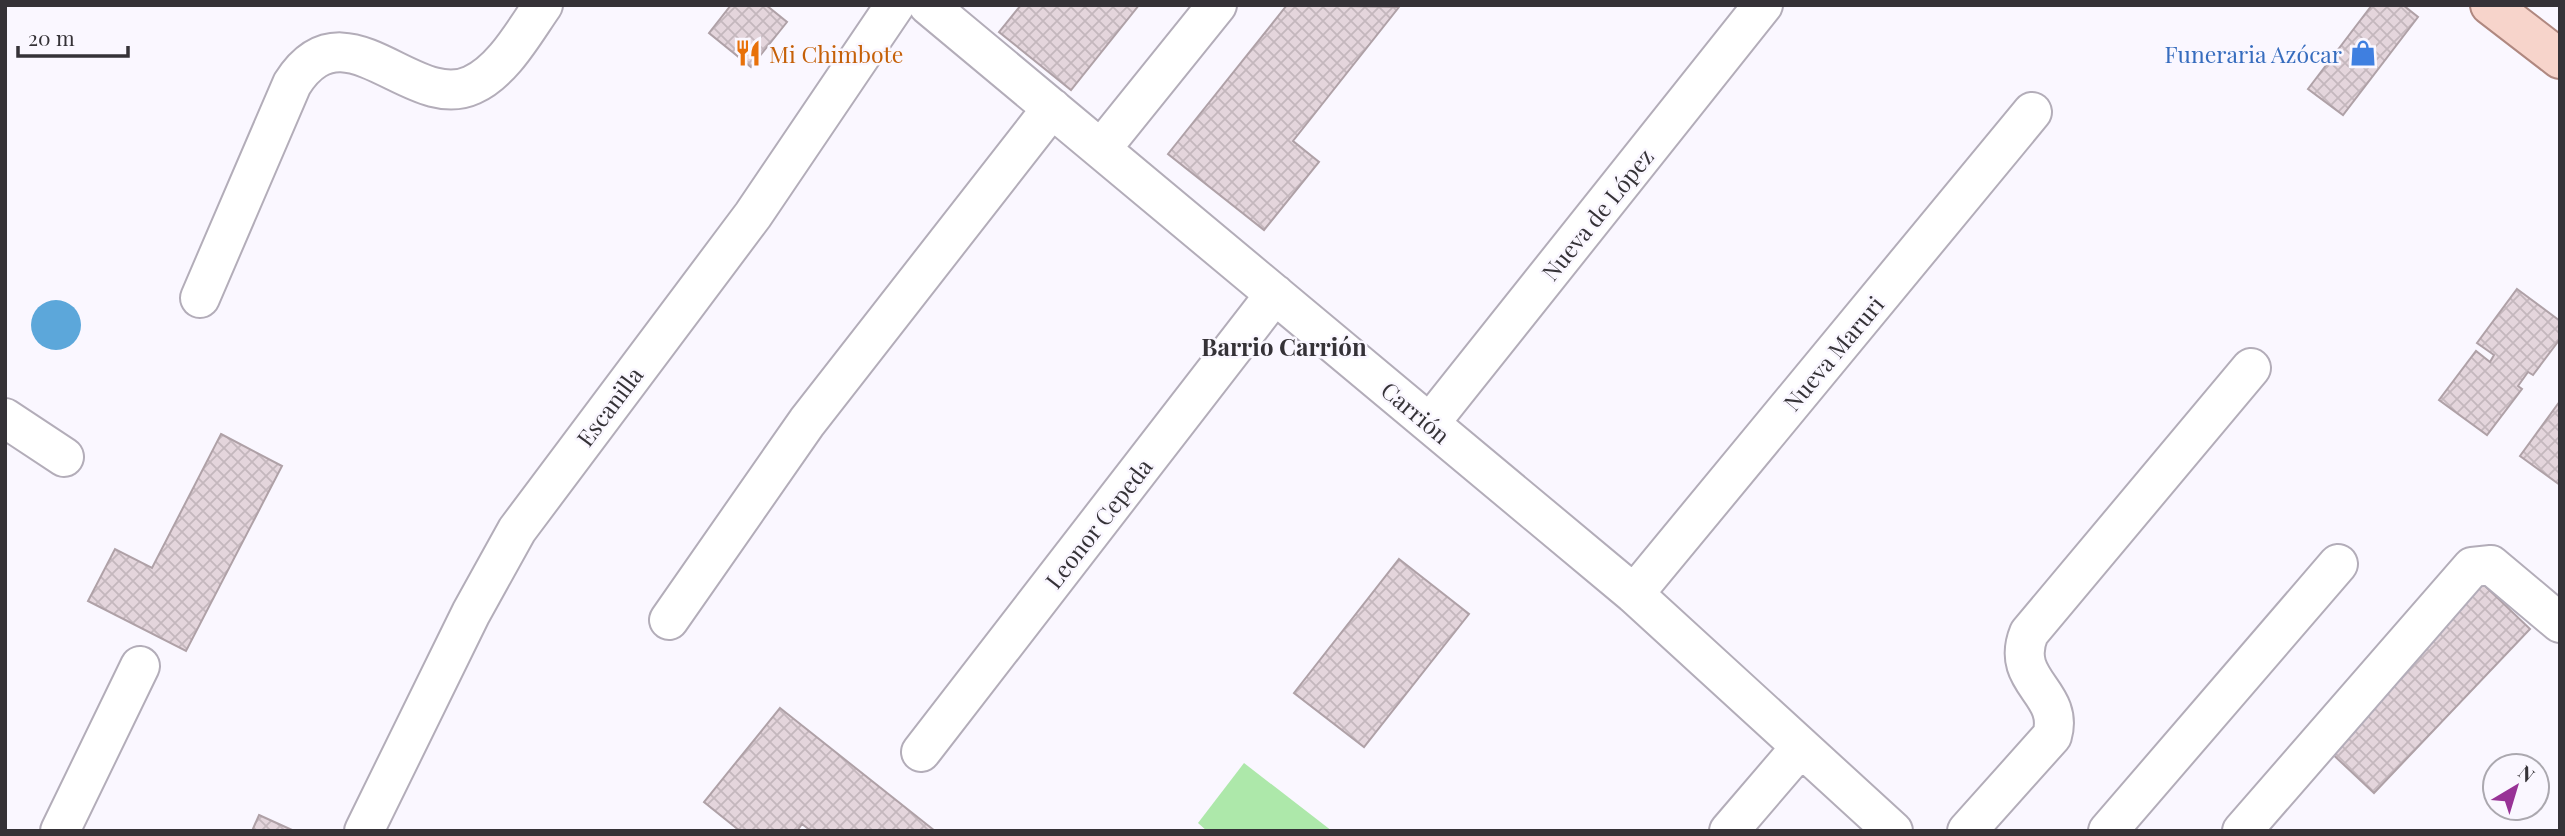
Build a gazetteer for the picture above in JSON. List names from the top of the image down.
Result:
{
  "streets": {
    "street": [
      "Nueva de López",
      "Nueva Maruri",
      "Escanilla",
      "Carrión",
      "Leonor Cepeda"
    ]
  },
  "crossings": [
    ["Nueva de López", "Carrión"],
    ["Nueva Maruri", "Carrión"],
    ["Carrión", "Leonor Cepeda"]
  ],
  "districts": ["Barrio Carrión"],
  "places": {
    "restaurant": ["Mi Chimbote"],
    "shop": ["Funeraria Azócar"]
  },
  "scale_bar": "20 m",
  "north": "top right"
}
